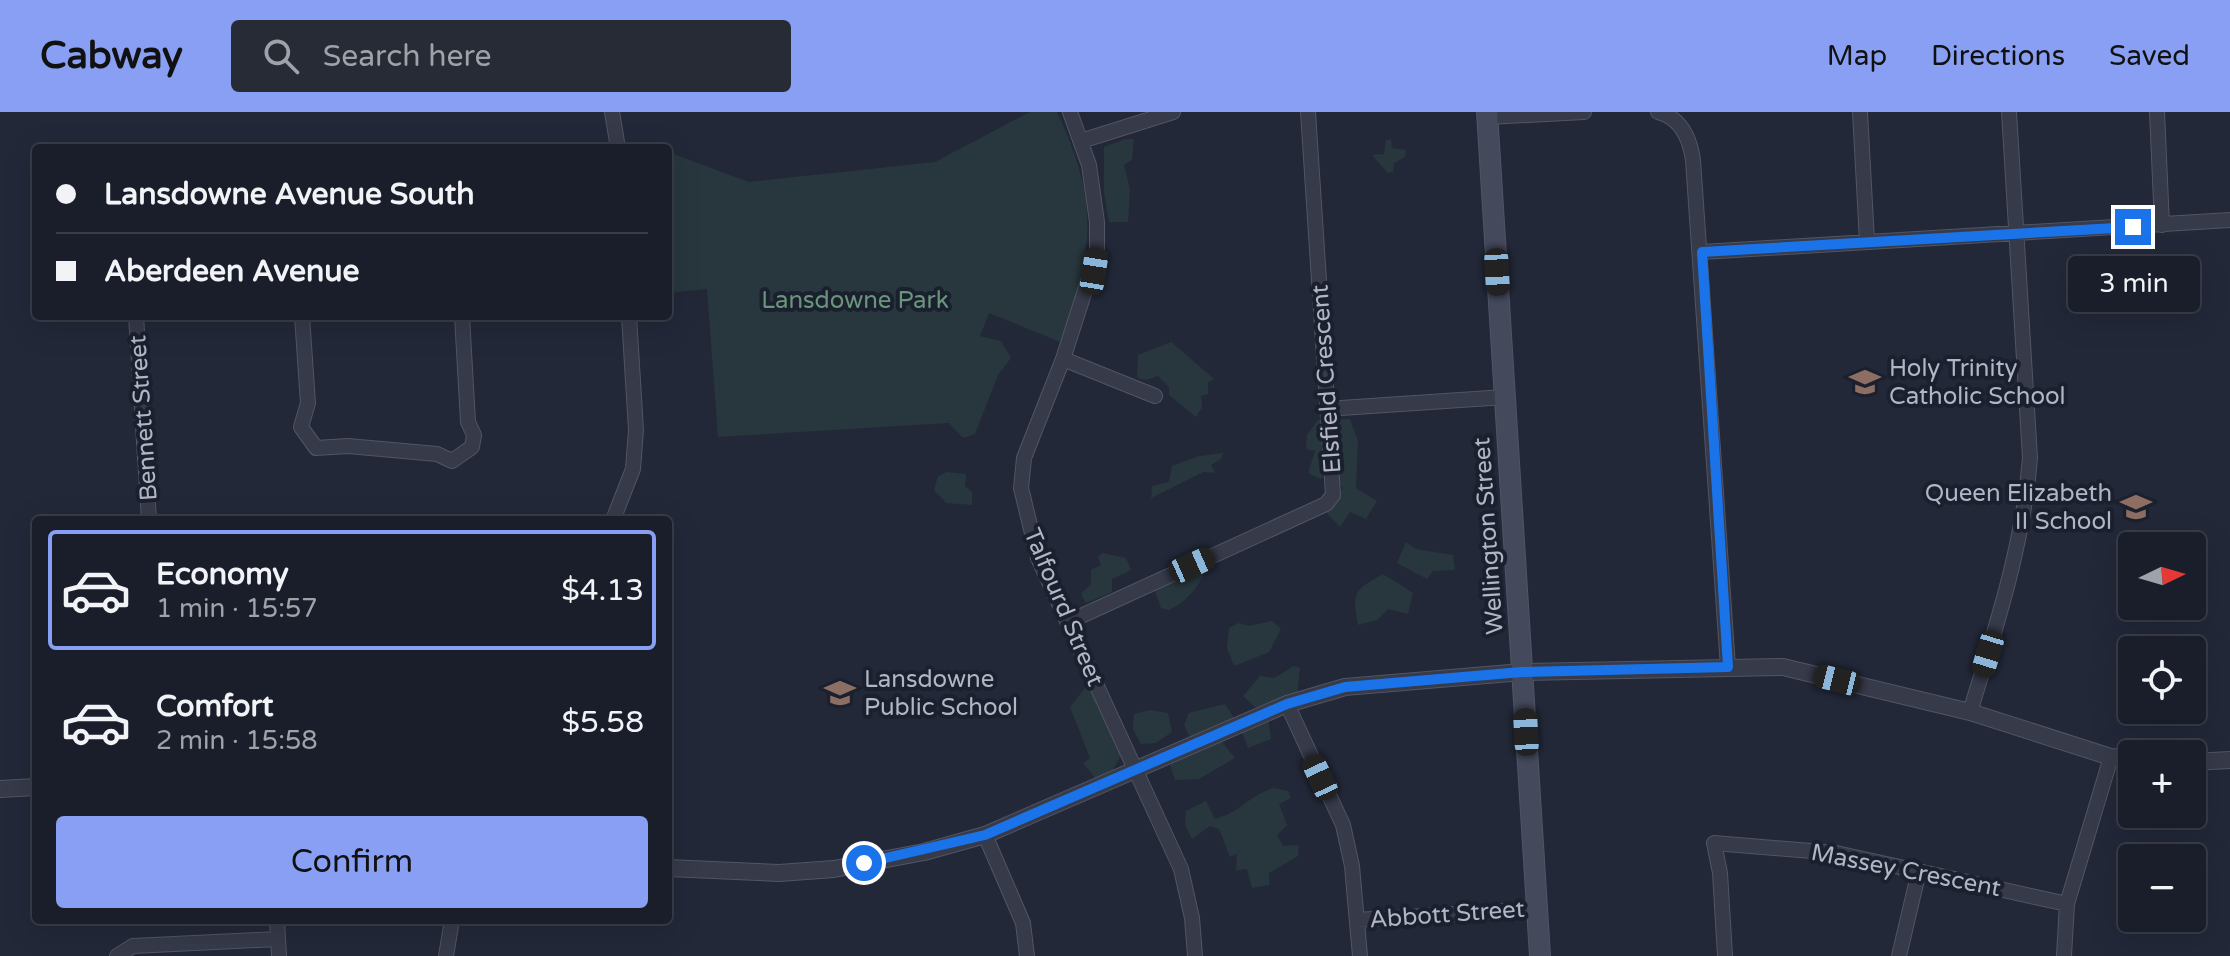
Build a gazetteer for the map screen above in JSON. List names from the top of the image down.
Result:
{
  "streets": {
    "main road": ["Wellington Street"],
    "street": [
      "Elsfield Crescent",
      "Bennett Street",
      "Talfourd Street",
      "Massey Crescent",
      "Abbott Street"
    ]
  },
  "crossings": [
    ["Elsfield Crescent", "Talfourd Street"],
    ["Wellington Street", "Abbott Street"]
  ],
  "parks": ["Lansdowne Park"],
  "places": {
    "school or university": ["Holy Trinity Catholic School", "Queen Elizabeth II School", "Lansdowne Public School"]
  },
  "north": "right",
  "page": {
    "header": "Cabway",
    "search": "Search here",
    "nav": ["Map", "Directions", "Saved"],
    "banner": ["Lansdowne Avenue South", "Aberdeen Avenue"],
    "bubble": "3 min",
    "list": [
      {
        "name": "Economy",
        "note": "1 min · 15:57",
        "value": "$4.13"
      },
      {
        "name": "Comfort",
        "note": "2 min · 15:58",
        "value": "$5.58"
      }
    ],
    "map_buttons": ["+", "−"],
    "buttons": "Confirm"
  }
}
